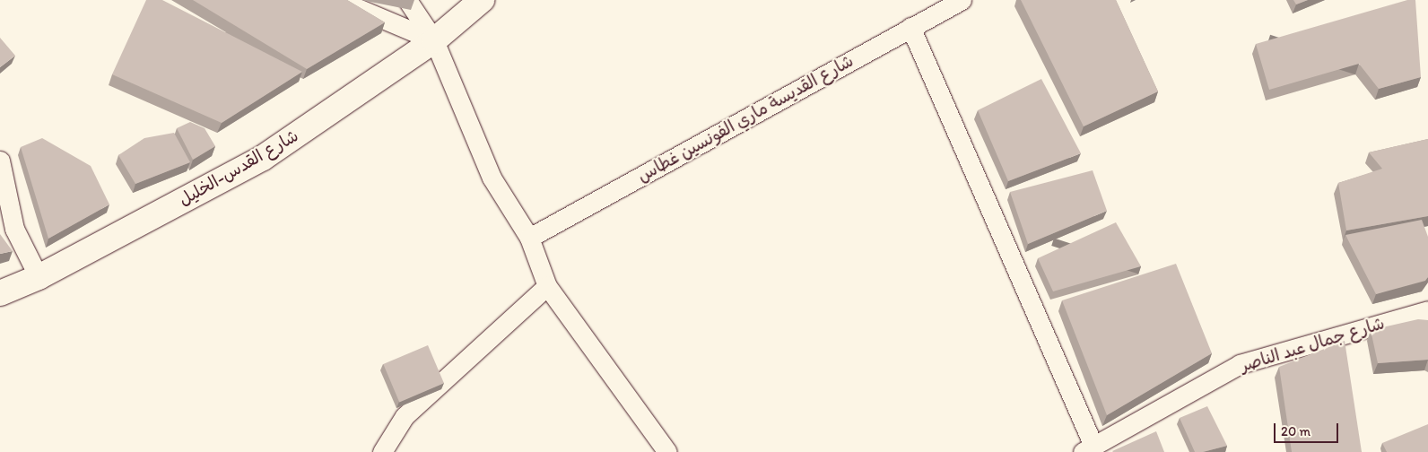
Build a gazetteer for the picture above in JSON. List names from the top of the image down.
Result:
{
  "streets": {
    "main road": ["شارع القدس-الخليل"],
    "street": ["شارع القديسة ماري الفونسين غطاس", "شارع جمال عبد الناصر"]
  },
  "scale_bar": "20 m"
}
